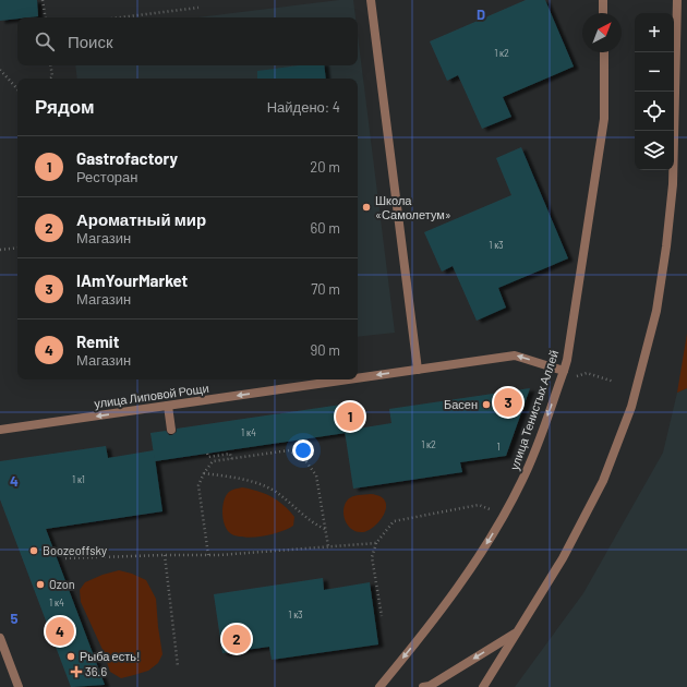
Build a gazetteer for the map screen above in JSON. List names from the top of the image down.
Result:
{
  "streets": {
    "street": ["улица Липовой Рощи", "улица Тенистых Аллей"]
  },
  "crossings": [
    ["улица Липовой Рощи", "улица Тенистых Аллей"]
  ],
  "one_way": ["улица Липовой Рощи"],
  "places": {
    "other": [
      "Школа «Самолетум»",
      "Басен",
      "Boozeoffsky",
      "Ozon",
      "Рыба есть!"
    ],
    "health": ["36.6"]
  },
  "house_numbers": [
    "1 к2",
    "1 к3",
    "1 к4",
    "1 к2",
    "1",
    "1 к1",
    "1 к4",
    "1 к3"
  ],
  "north": "top right",
  "page": {
    "map_buttons": ["+", "−"],
    "search": "Поиск",
    "heading": ["Рядом", "Найдено: 4"],
    "list": [
      {
        "mark": "1",
        "name": "Gastrofactory",
        "note": "Ресторан",
        "value": "20 m"
      },
      {
        "mark": "2",
        "name": "Ароматный мир",
        "note": "Магазин",
        "value": "60 m"
      },
      {
        "mark": "3",
        "name": "IAmYourMarket",
        "note": "Магазин",
        "value": "70 m"
      },
      {
        "mark": "4",
        "name": "Remit",
        "note": "Магазин",
        "value": "90 m"
      }
    ],
    "pins": [
      "3",
      "1",
      "4",
      "2"
    ]
  },
  "grid": {
    "columns": ["D"],
    "rows": ["4", "5"]
  }
}
